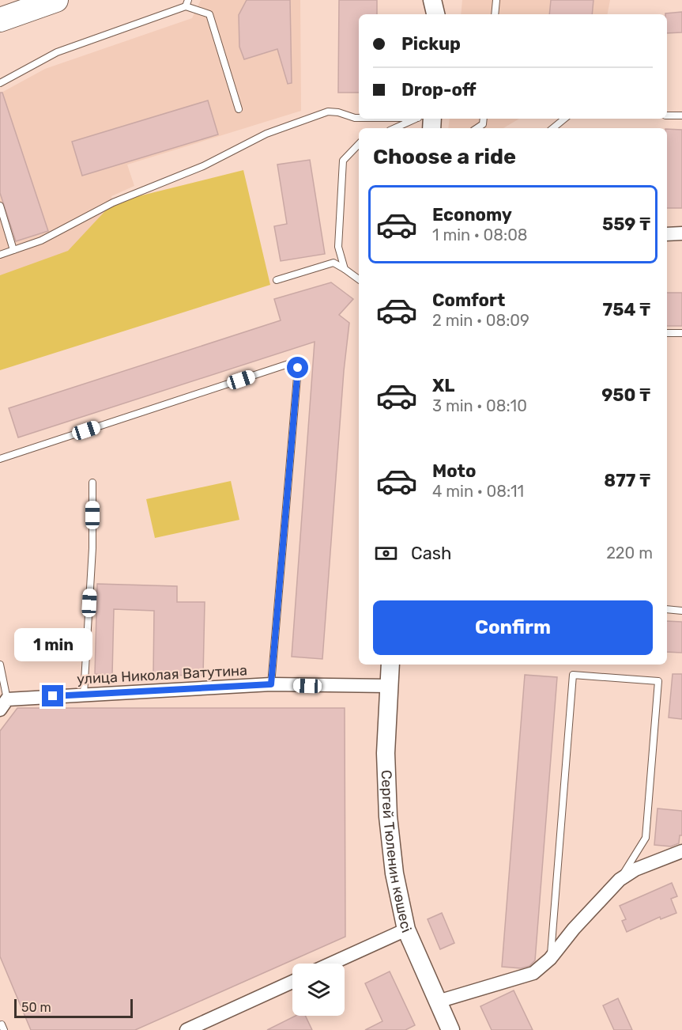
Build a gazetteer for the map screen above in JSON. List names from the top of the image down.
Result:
{
  "streets": {
    "main road": ["Сергей Тюленин көшесі"],
    "street": ["улица Николая Ватутина"]
  },
  "crossings": [
    ["улица Николая Ватутина", "Сергей Тюленин көшесі"]
  ],
  "scale_bar": "50 m",
  "page": {
    "banner": ["Pickup", "Drop-off"],
    "heading": "Choose a ride",
    "list": [
      {
        "name": "Economy",
        "note": "1 min · 08:08",
        "value": "559 ₸"
      },
      {
        "name": "Comfort",
        "note": "2 min · 08:09",
        "value": "754 ₸"
      },
      {
        "name": "XL",
        "note": "3 min · 08:10",
        "value": "950 ₸"
      },
      {
        "name": "Moto",
        "note": "4 min · 08:11",
        "value": "877 ₸"
      }
    ],
    "pay": ["Cash", "220 m"],
    "buttons": "Confirm",
    "bubble": "1 min",
    "scale": "50 m"
  }
}
